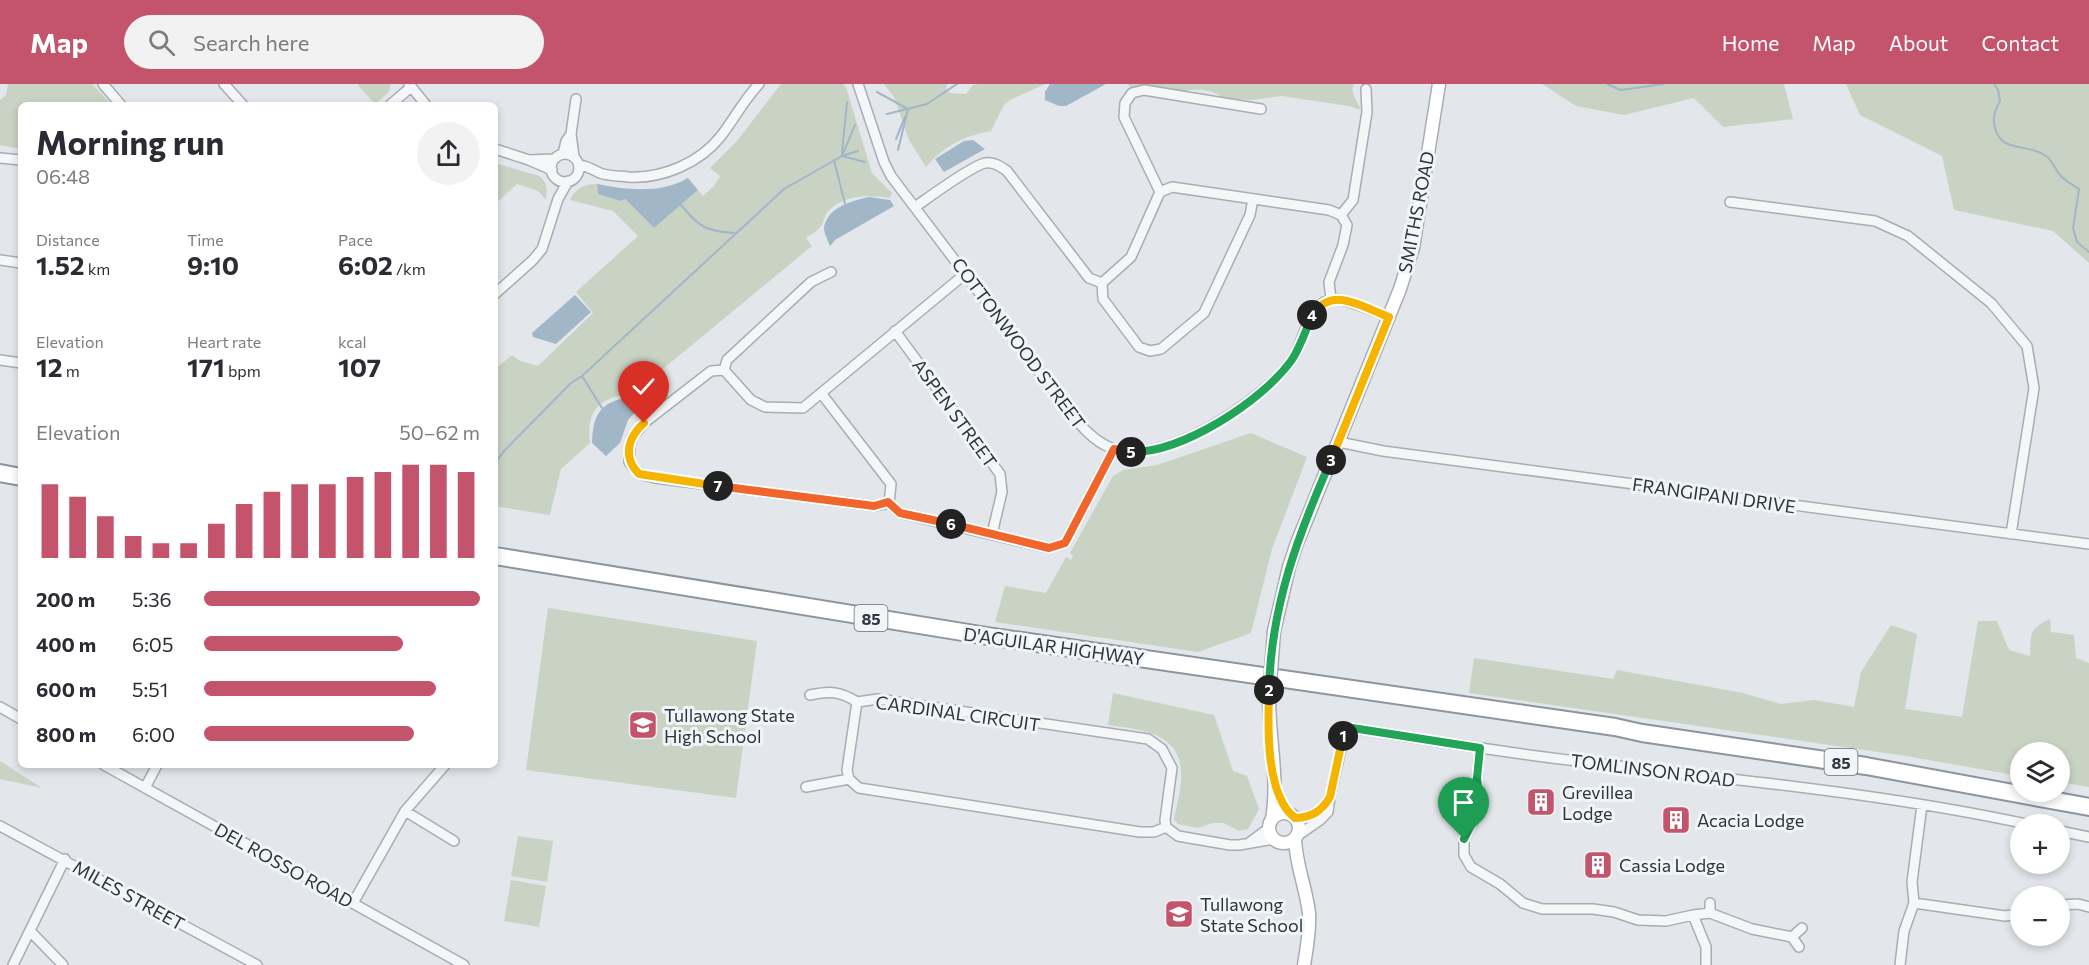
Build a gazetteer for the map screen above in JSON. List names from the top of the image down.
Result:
{
  "streets": {
    "highway": ["85", "D'AGUILAR HIGHWAY"],
    "main road": ["SMITHS ROAD"],
    "street": [
      "COTTONWOOD STREET",
      "ASPEN STREET",
      "FRANGIPANI DRIVE",
      "CARDINAL CIRCUIT",
      "TOMLINSON ROAD",
      "DEL ROSSO ROAD",
      "MILES STREET"
    ]
  },
  "crossings": [
    ["SMITHS ROAD", "FRANGIPANI DRIVE"],
    ["SMITHS ROAD", "TOMLINSON ROAD"]
  ],
  "places": {
    "school or university": ["Tullawong State High School", "Tullawong State School"],
    "building": ["Grevillea Lodge", "Acacia Lodge", "Cassia Lodge"]
  },
  "page": {
    "header": "Map",
    "search": "Search here",
    "nav": [
      "Home",
      "Map",
      "About",
      "Contact"
    ],
    "heading": ["Morning run", "06:48"],
    "stats": [
      ["Distance", "1.52 km"],
      ["Time", "9:10"],
      ["Pace", "6:02 /km"],
      ["Elevation", "12 m"],
      ["Heart rate", "171 bpm"],
      ["kcal", "107"]
    ],
    "pins": [
      "4",
      "5",
      "3",
      "7",
      "6",
      "2",
      "1"
    ],
    "chart": ["Elevation", "50–62 m"],
    "list": [
      {
        "name": "200 m",
        "note": "5:36"
      },
      {
        "name": "400 m",
        "note": "6:05"
      },
      {
        "name": "600 m",
        "note": "5:51"
      },
      {
        "name": "800 m",
        "note": "6:00"
      }
    ],
    "map_buttons": ["+", "−"]
  }
}
